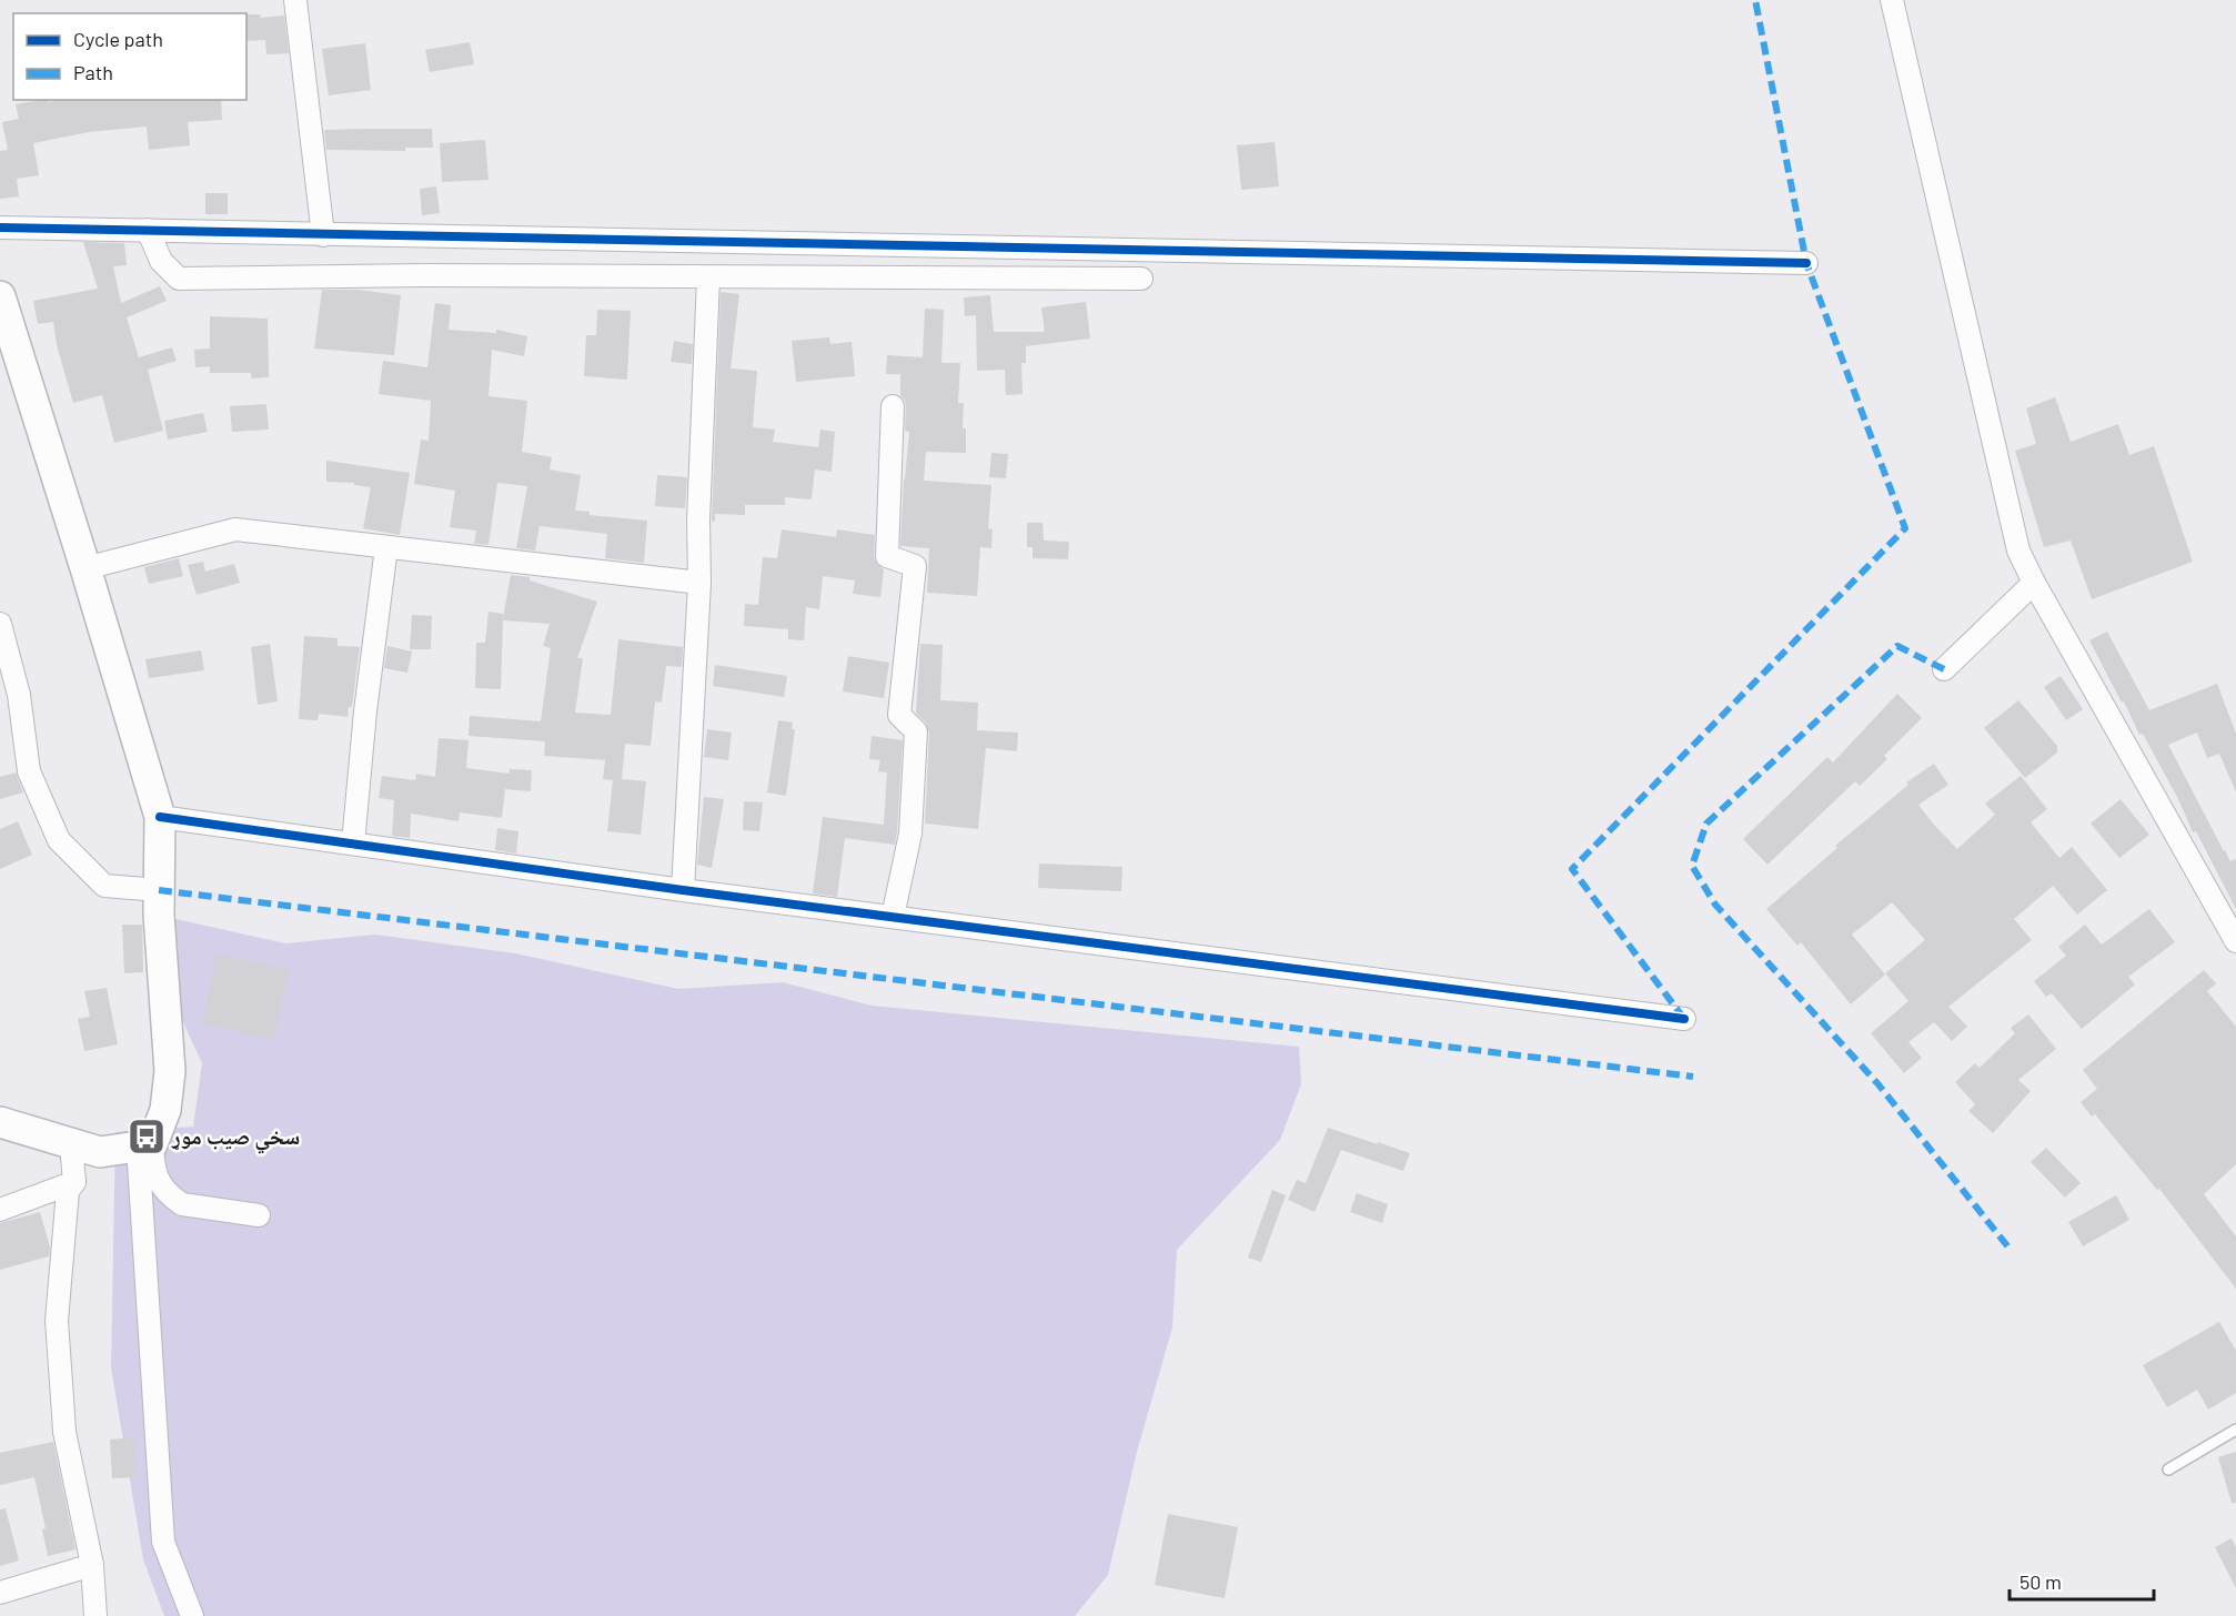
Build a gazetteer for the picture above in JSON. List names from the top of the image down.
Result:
{
  "places": {
    "bus stop": ["سخي صیب موړ"]
  },
  "legend": ["Cycle path", "Path"],
  "scale_bar": "50 m"
}
